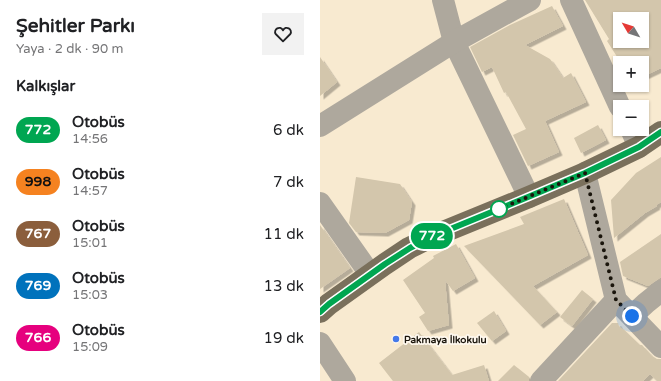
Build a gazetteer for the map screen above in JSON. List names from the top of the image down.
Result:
{
  "places": ["Pakmaya İlkokulu"],
  "lines": ["bus line 772"],
  "north": "top left",
  "page": {
    "heading": [
      ["Şehitler Parkı", "Yaya · 2 dk · 90 m"],
      "Kalkışlar"
    ],
    "on_map": "772",
    "map_buttons": ["+", "−"],
    "list": [
      {
        "mark": "772",
        "name": "Otobüs",
        "note": "14:56",
        "value": "6 dk"
      },
      {
        "mark": "998",
        "name": "Otobüs",
        "note": "14:57",
        "value": "7 dk"
      },
      {
        "mark": "767",
        "name": "Otobüs",
        "note": "15:01",
        "value": "11 dk"
      },
      {
        "mark": "769",
        "name": "Otobüs",
        "note": "15:03",
        "value": "13 dk"
      },
      {
        "mark": "766",
        "name": "Otobüs",
        "note": "15:09",
        "value": "19 dk"
      }
    ]
  }
}
